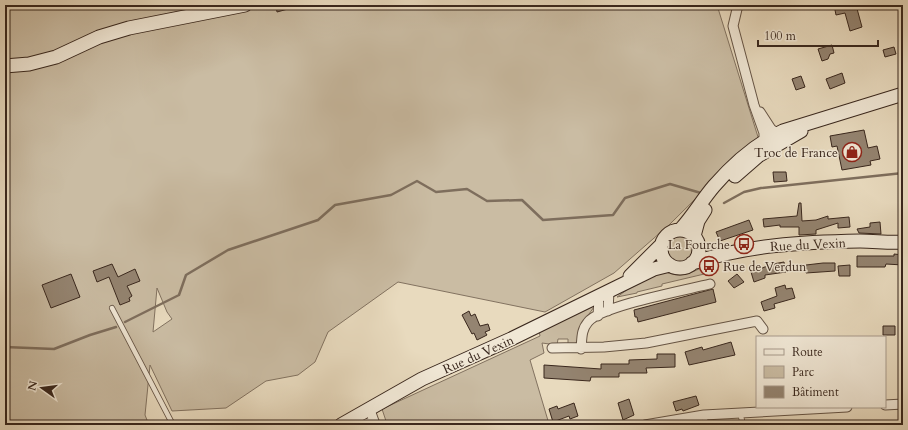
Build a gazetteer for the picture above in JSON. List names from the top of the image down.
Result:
{
  "streets": {
    "main road": ["Rue du Vexin"]
  },
  "places": {
    "shop": ["Troc de France"],
    "bus stop": ["La Fourche", "Rue de Verdun"]
  },
  "legend": ["Route", "Parc", "Bâtiment"],
  "scale_bar": "100 m",
  "north": "left"
}
